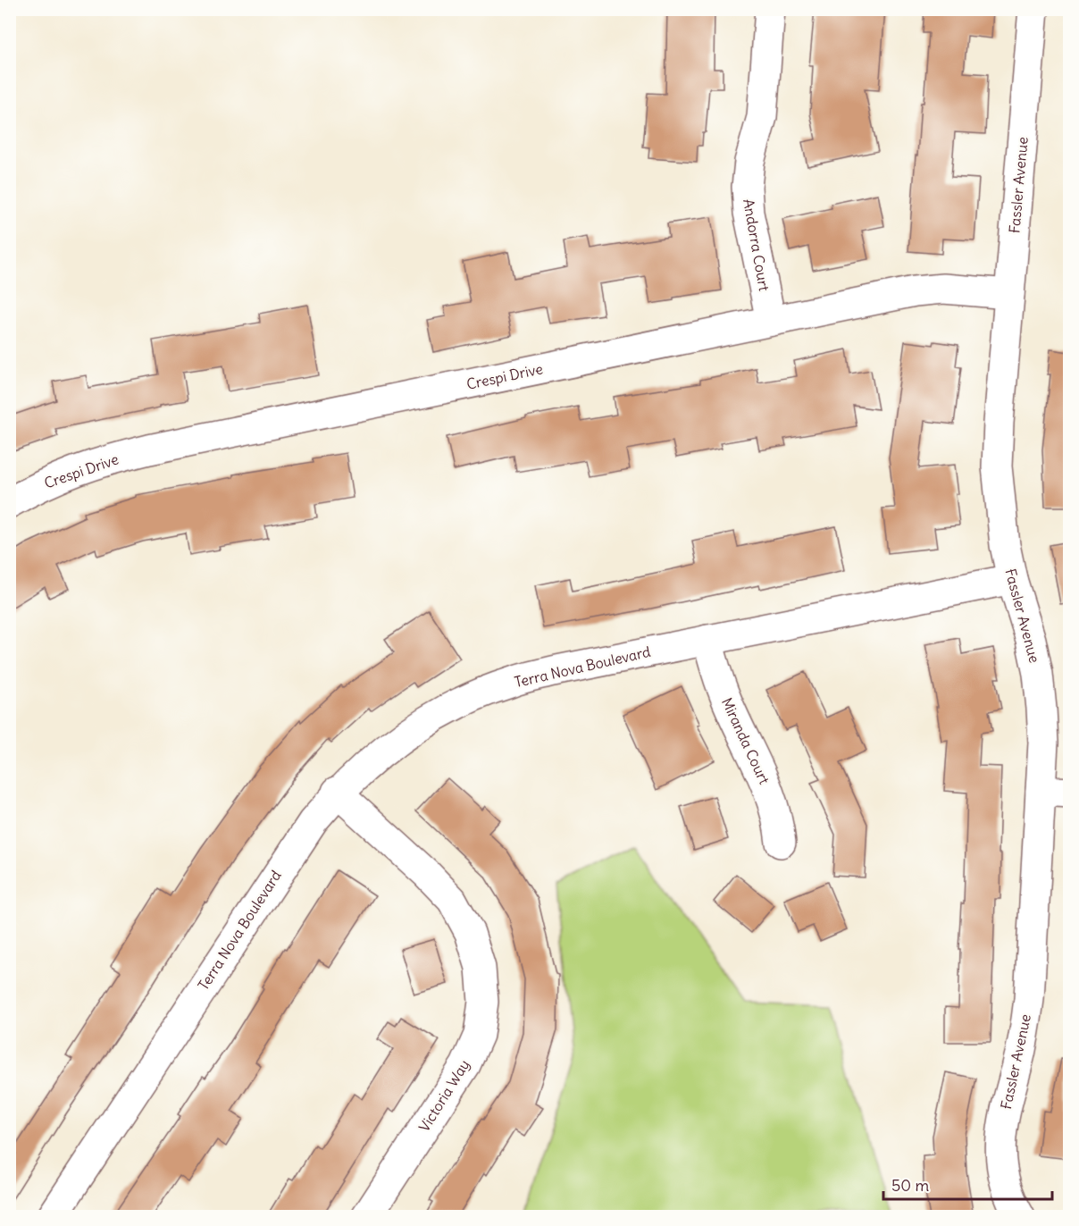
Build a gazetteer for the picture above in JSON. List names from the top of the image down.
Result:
{
  "streets": {
    "street": [
      "Fassler Avenue",
      "Andorra Court",
      "Crespi Drive",
      "Terra Nova Boulevard",
      "Miranda Court",
      "Victoria Way"
    ]
  },
  "crossings": [
    ["Fassler Avenue", "Crespi Drive"],
    ["Fassler Avenue", "Terra Nova Boulevard"],
    ["Andorra Court", "Crespi Drive"],
    ["Terra Nova Boulevard", "Miranda Court"],
    ["Terra Nova Boulevard", "Victoria Way"]
  ],
  "scale_bar": "50 m"
}
